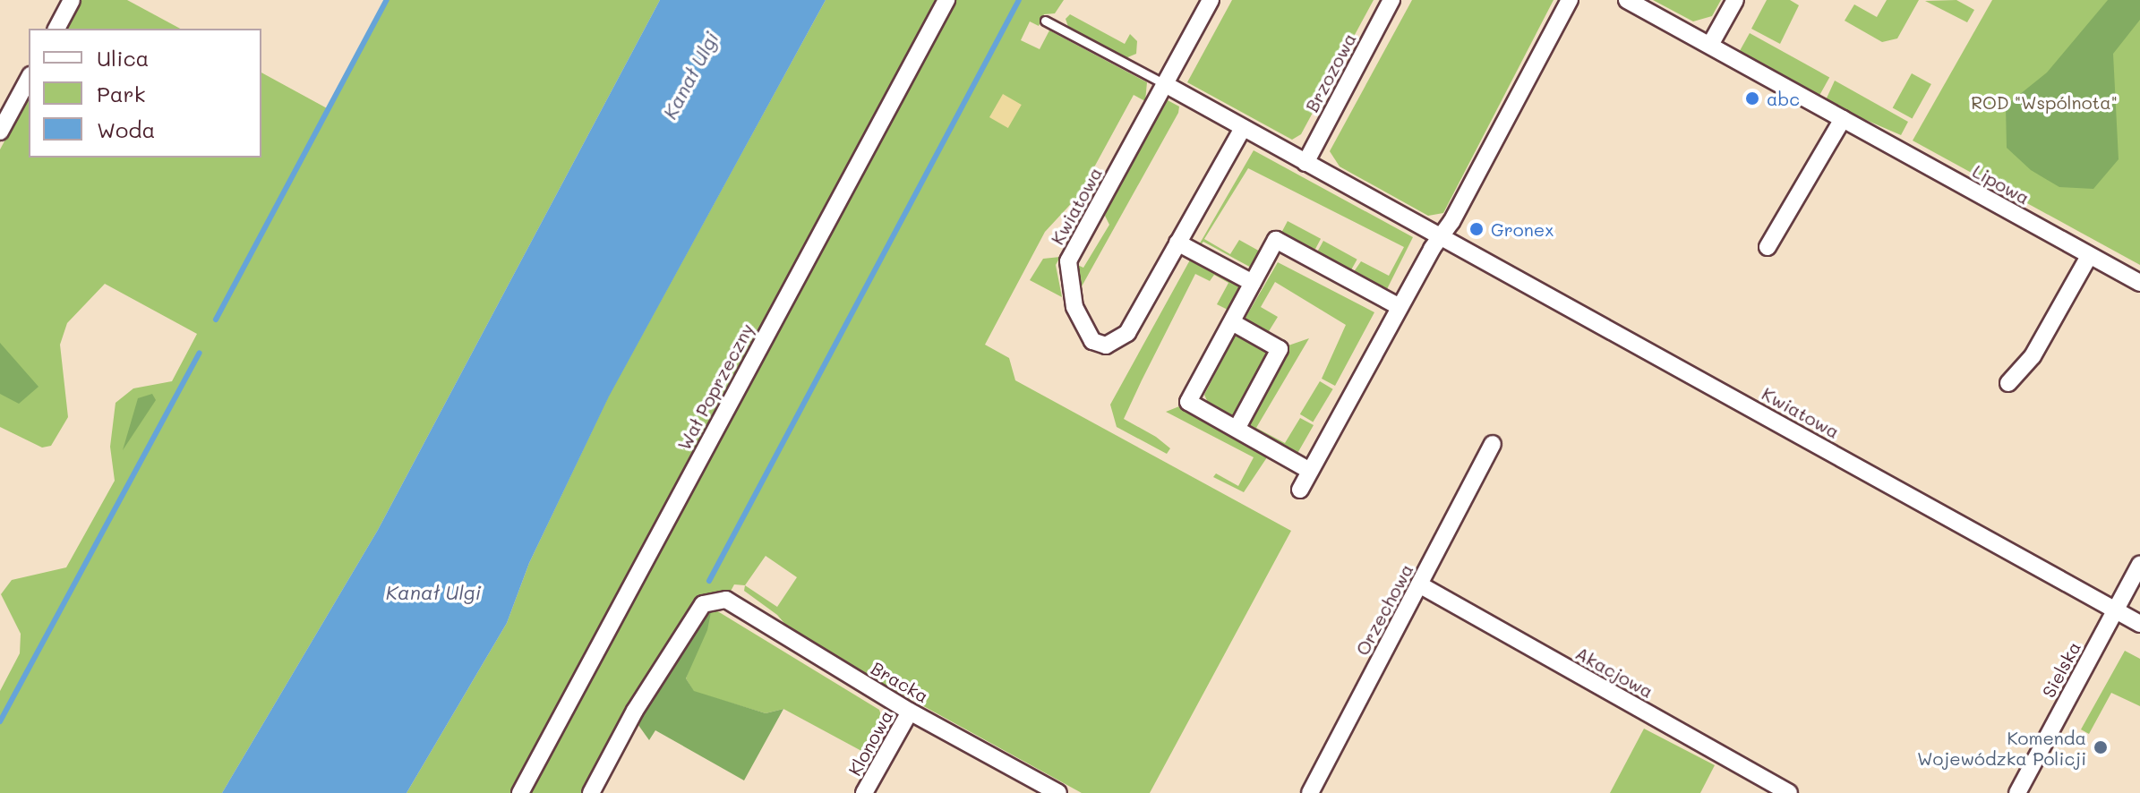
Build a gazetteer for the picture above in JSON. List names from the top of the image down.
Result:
{
  "streets": {
    "street": [
      "Brzozowa",
      "Lipowa",
      "Kwiatowa",
      "Wał Poprzeczny",
      "Orzechowa",
      "Sielska",
      "Akacjowa",
      "Bracka",
      "Klonowa"
    ]
  },
  "crossings": [
    ["Brzozowa", "Kwiatowa"],
    ["Kwiatowa", "Sielska"],
    ["Orzechowa", "Akacjowa"],
    ["Bracka", "Klonowa"]
  ],
  "water": ["Kanał Ulgi"],
  "parks": ["ROD \"Wspólnota\""],
  "places": ["abc", "Gronex", "Komenda Wojewódzka Policji"],
  "legend": ["Ulica", "Park", "Woda"]
}
